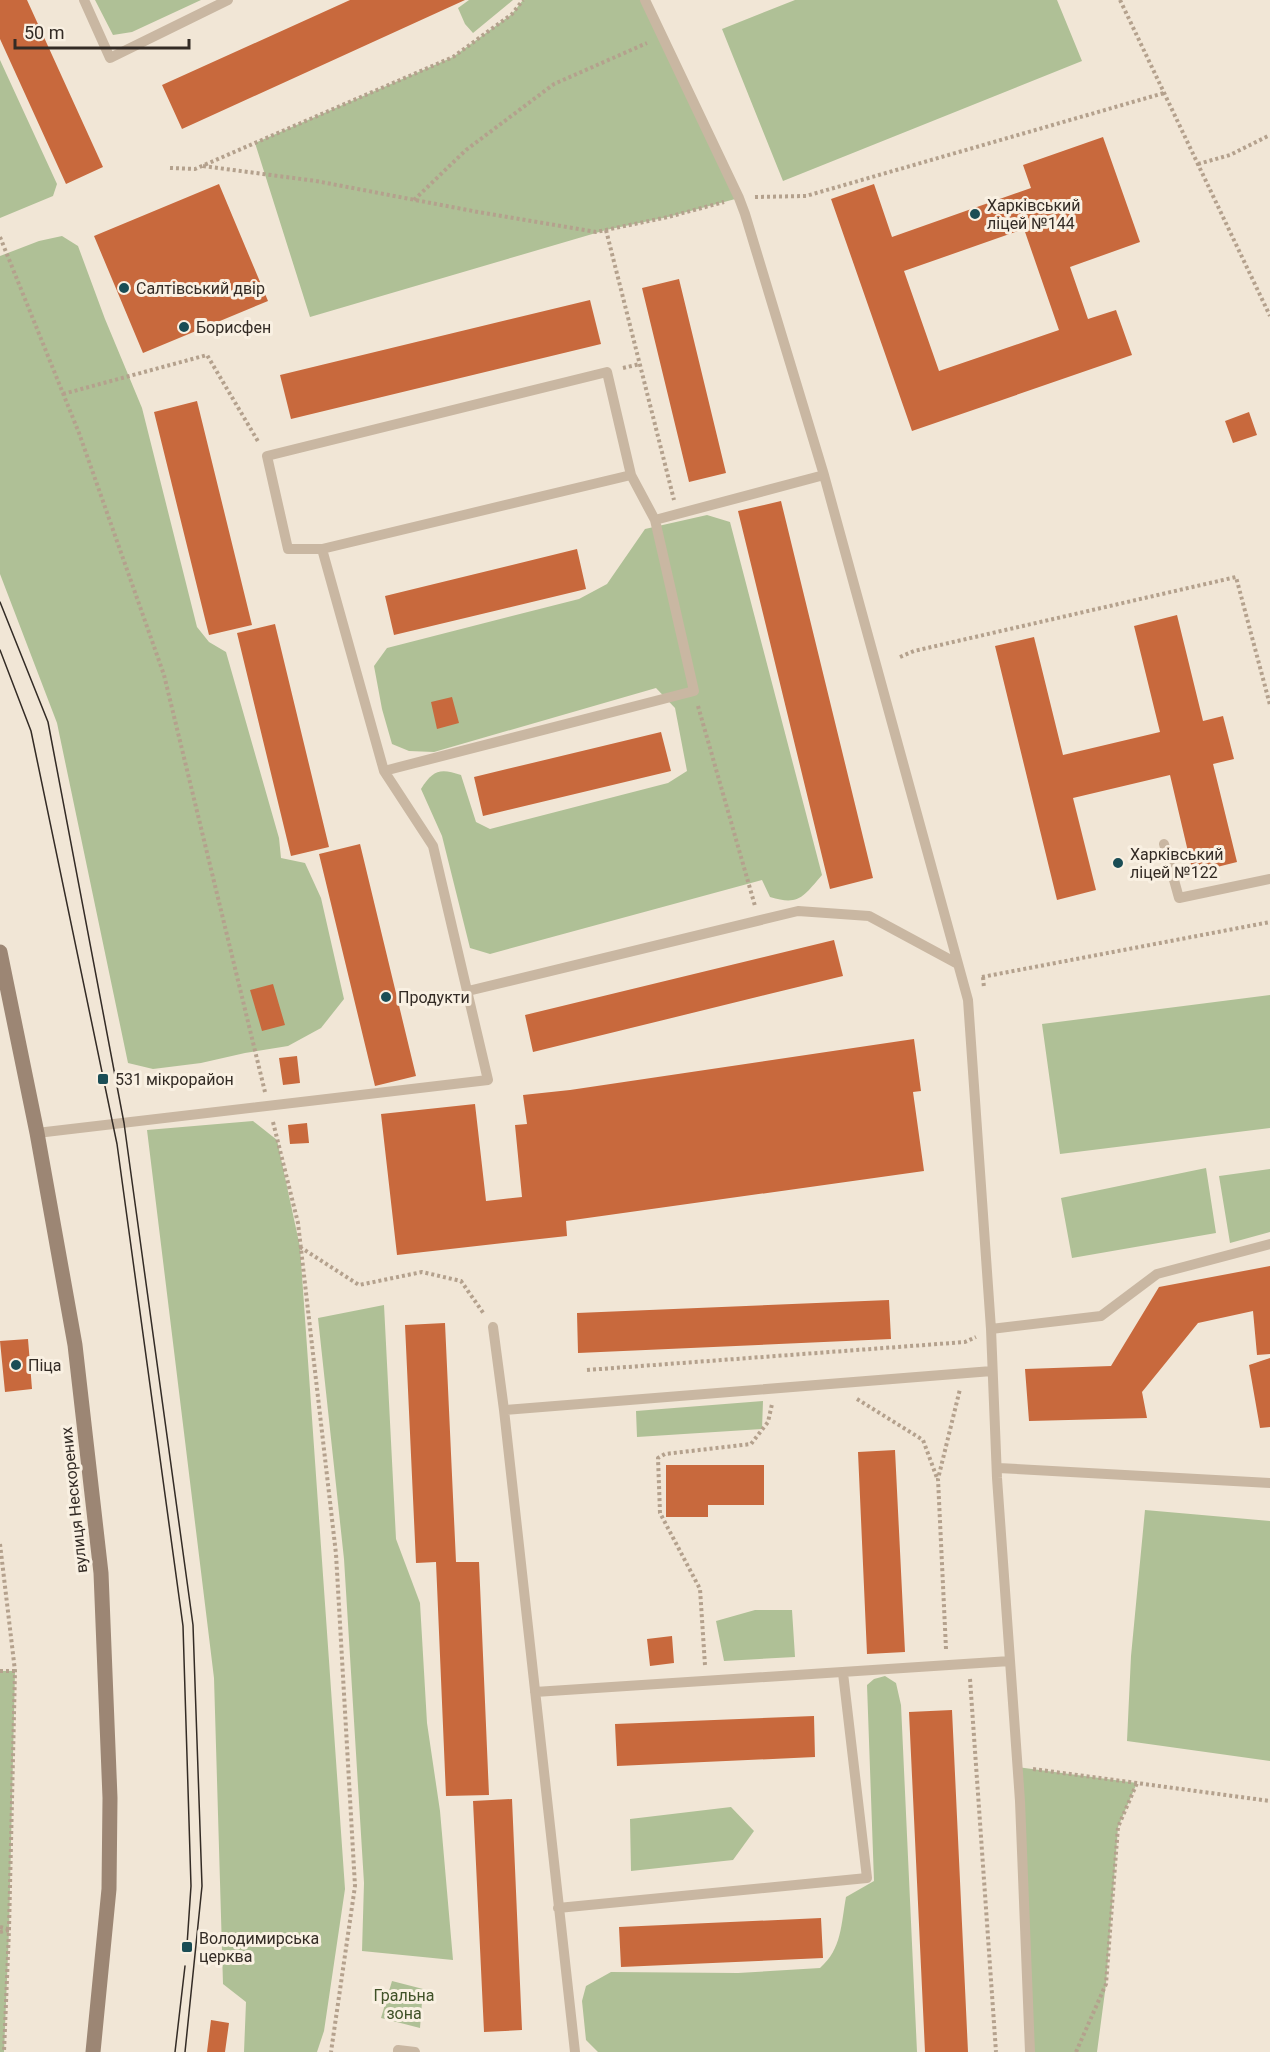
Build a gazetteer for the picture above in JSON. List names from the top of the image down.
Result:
{
  "streets": {
    "main road": ["вулиця Нескорених"]
  },
  "parks": ["Гральна зона"],
  "places": {
    "other": [
      "Харківський ліцей №144",
      "Салтівський двір",
      "Борисфен",
      "Харківський ліцей №122",
      "Продукти",
      "Піца"
    ],
    "transit": ["531 мікрорайон", "Володимирська церква"]
  },
  "scale_bar": "50 m"
}
